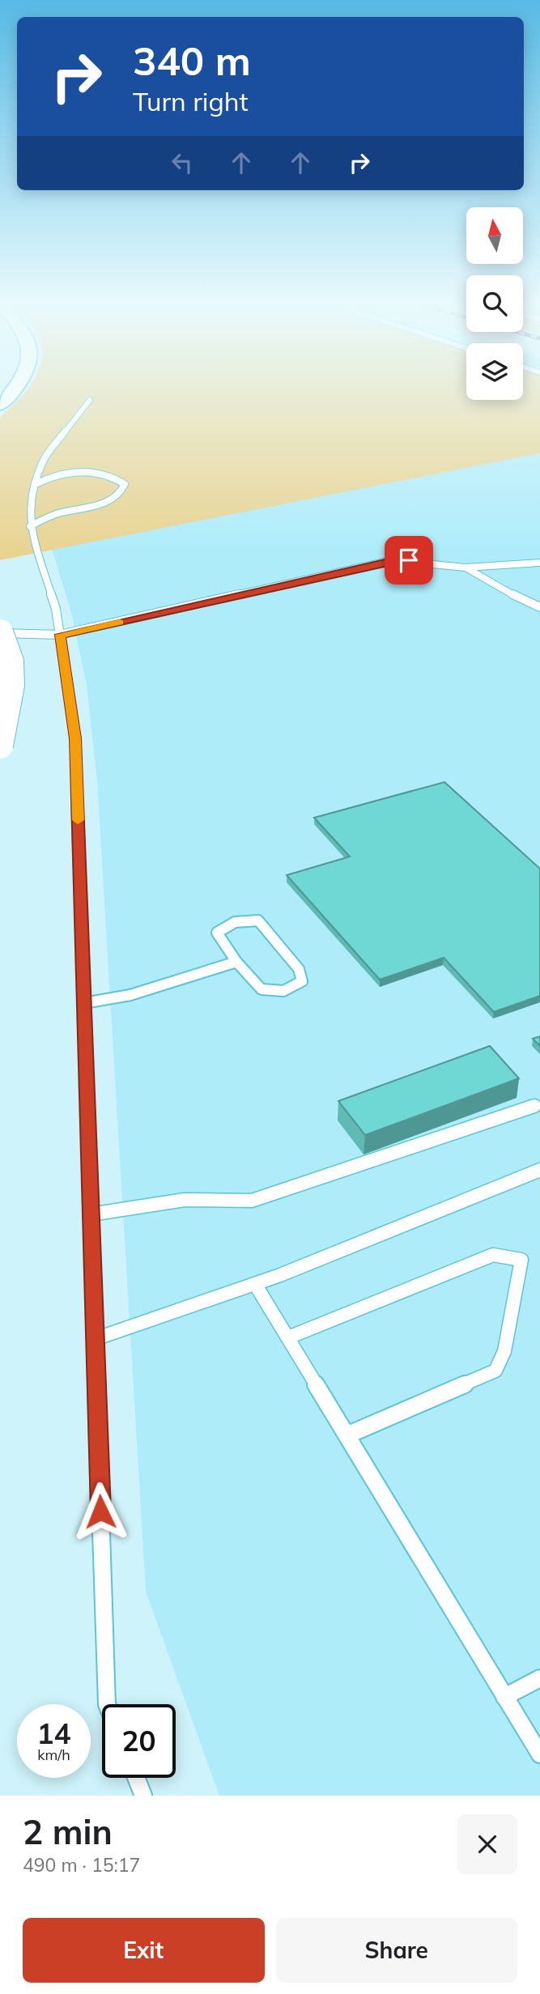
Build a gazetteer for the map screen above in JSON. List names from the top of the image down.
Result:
{
  "north": "top",
  "page": {
    "turn": ["340 m", "Turn right"],
    "speed": "14 km/h",
    "limit": "20",
    "heading": ["2 min", "490 m · 15:17"],
    "buttons": ["Exit", "Share"]
  }
}
